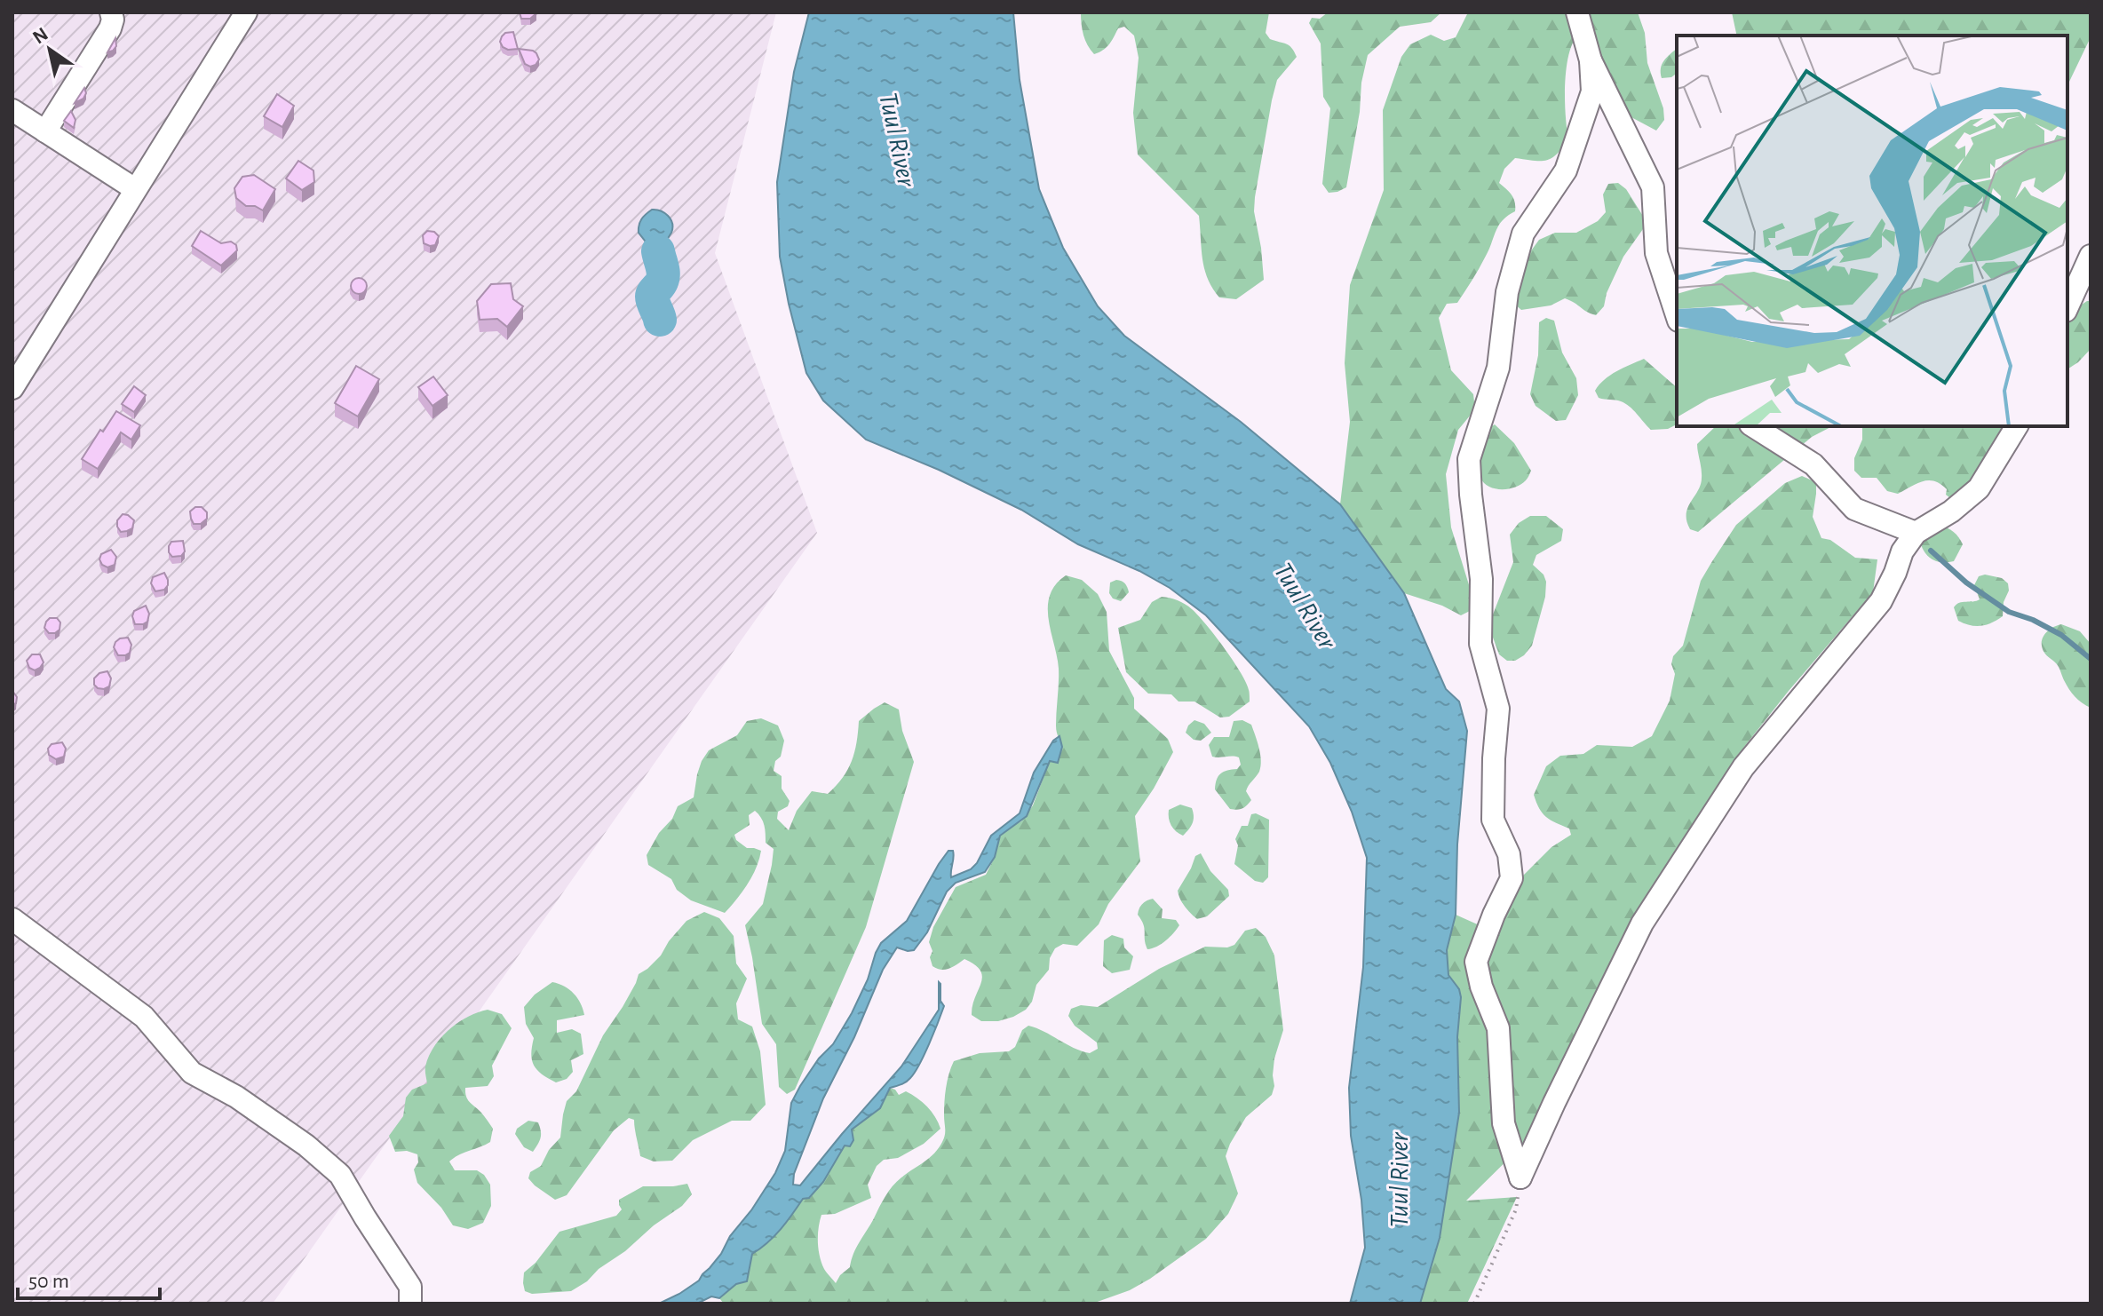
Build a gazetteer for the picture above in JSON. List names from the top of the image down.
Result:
{
  "water": ["Tuul River"],
  "scale_bar": "50 m",
  "north": "top left"
}
